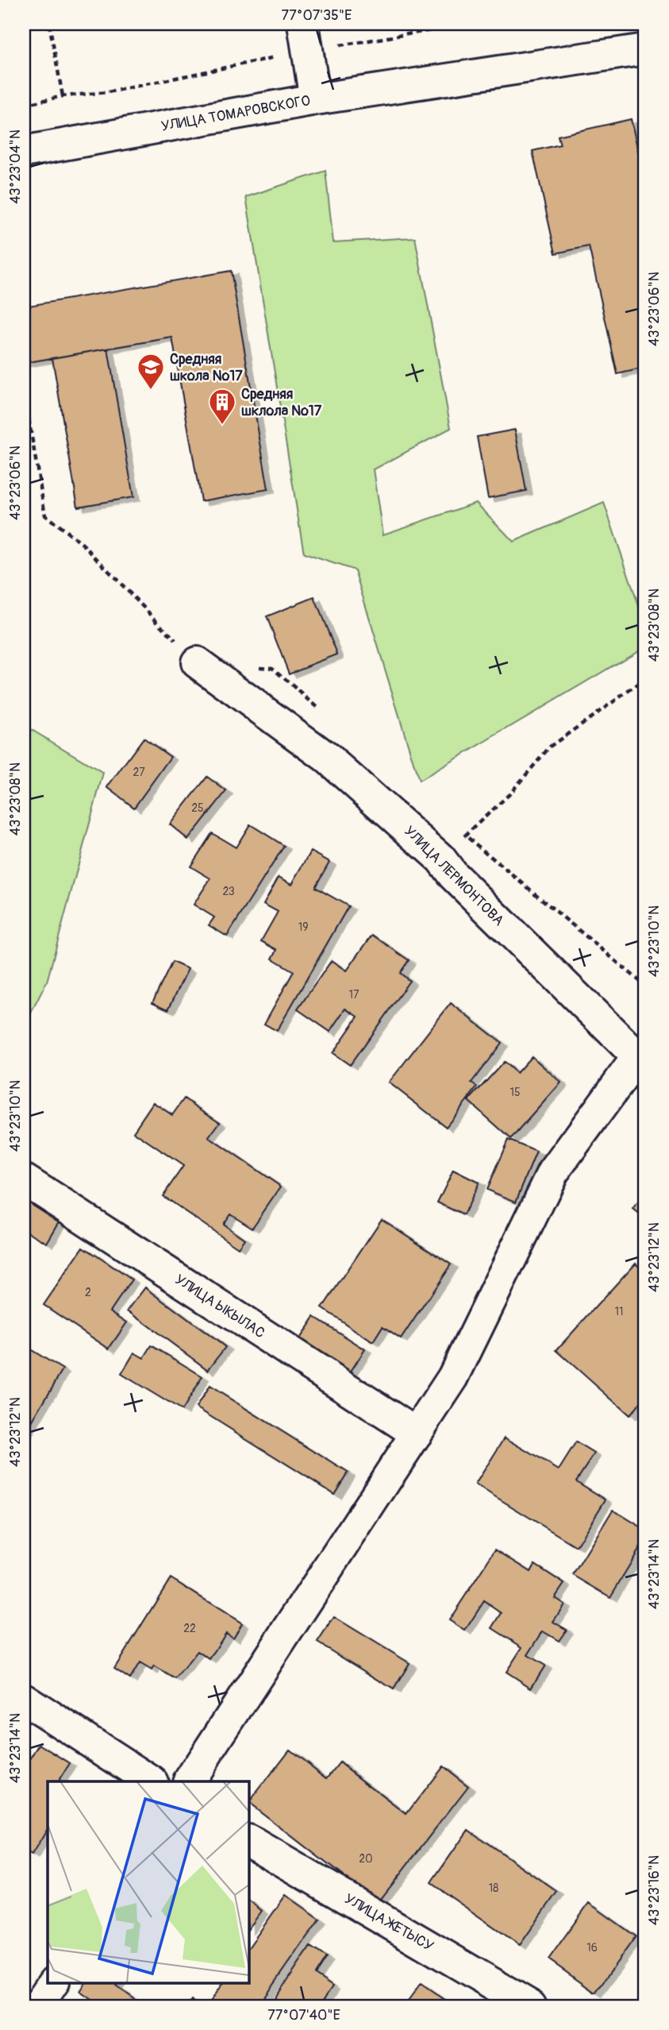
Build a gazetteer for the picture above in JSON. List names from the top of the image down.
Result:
{
  "streets": {
    "street": [
      "УЛИЦА ТОМАРОВСКОГО",
      "УЛИЦА ЛЕРМОНТОВА",
      "УЛИЦА ЫКЫЛАС",
      "УЛИЦА ЖЕТЫСУ"
    ]
  },
  "places": {
    "school or university": ["Средняя школа №17"],
    "building": ["Средняя шклола №17"]
  },
  "house_numbers": [
    "27",
    "25",
    "23",
    "19",
    "17",
    "15",
    "2",
    "11",
    "22",
    "20",
    "18",
    "16"
  ],
  "coordinates": [
    "77°07'35\"E",
    "43°23'04\"N",
    "43°23'06\"N",
    "43°23'08\"N",
    "43°23'10\"N",
    "43°23'12\"N",
    "43°23'14\"N",
    "43°23'16\"N",
    "77°07'40\"E"
  ]
}
